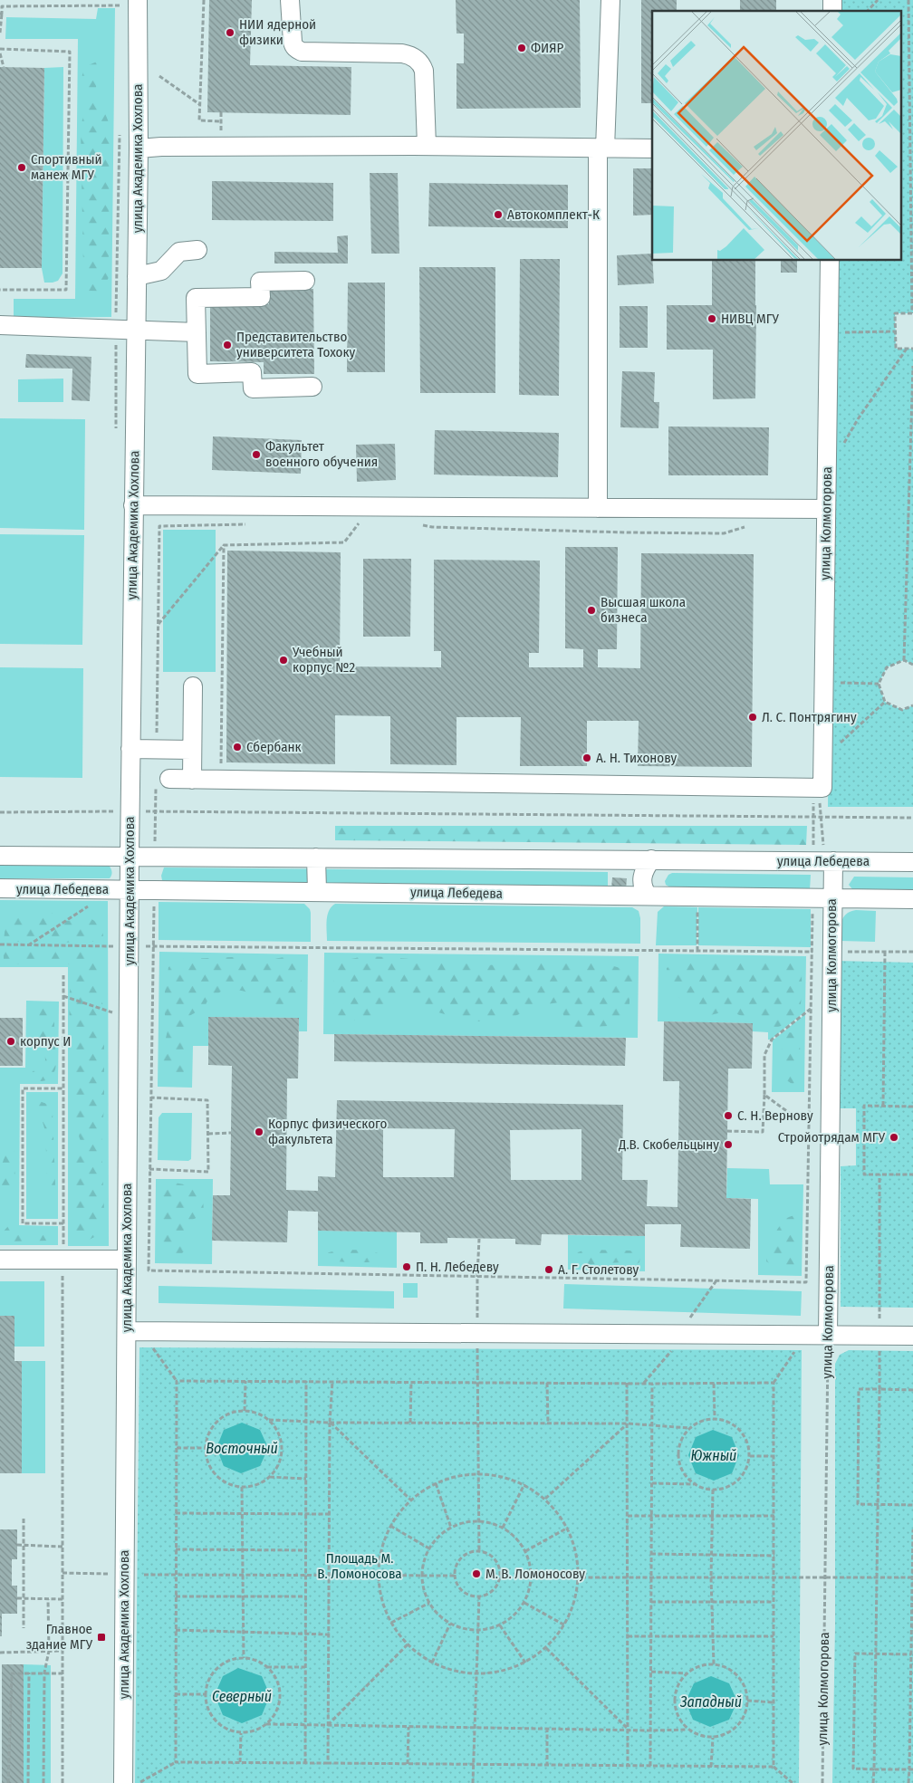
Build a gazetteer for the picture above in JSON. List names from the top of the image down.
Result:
{
  "streets": {
    "street": ["улица Академика Хохлова", "улица Колмогорова", "улица Лебедева"]
  },
  "crossings": [
    ["улица Академика Хохлова", "улица Лебедева"],
    ["улица Колмогорова", "улица Лебедева"]
  ],
  "water": [
    "Восточный",
    "Южный",
    "Северный",
    "Западный"
  ],
  "parks": ["Площадь М. В. Ломоносова"],
  "places": {
    "other": [
      "НИИ ядерной физики",
      "ФИЯР",
      "Спортивный манеж МГУ",
      "Автокомплект-К",
      "НИВЦ МГУ",
      "Представительство университета Тохоку",
      "Факультет военного обучения",
      "Высшая школа бизнеса",
      "Учебный корпус №2",
      "Л. С. Понтрягину",
      "Сбербанк",
      "А. Н. Тихонову",
      "корпус И",
      "С. Н. Вернову",
      "Корпус физического факультета",
      "Стройотрядам МГУ",
      "Д.В. Скобельцыну",
      "П. Н. Лебедеву",
      "А. Г. Столетову",
      "М. В. Ломоносову"
    ],
    "transit": ["Главное здание МГУ"]
  }
}
